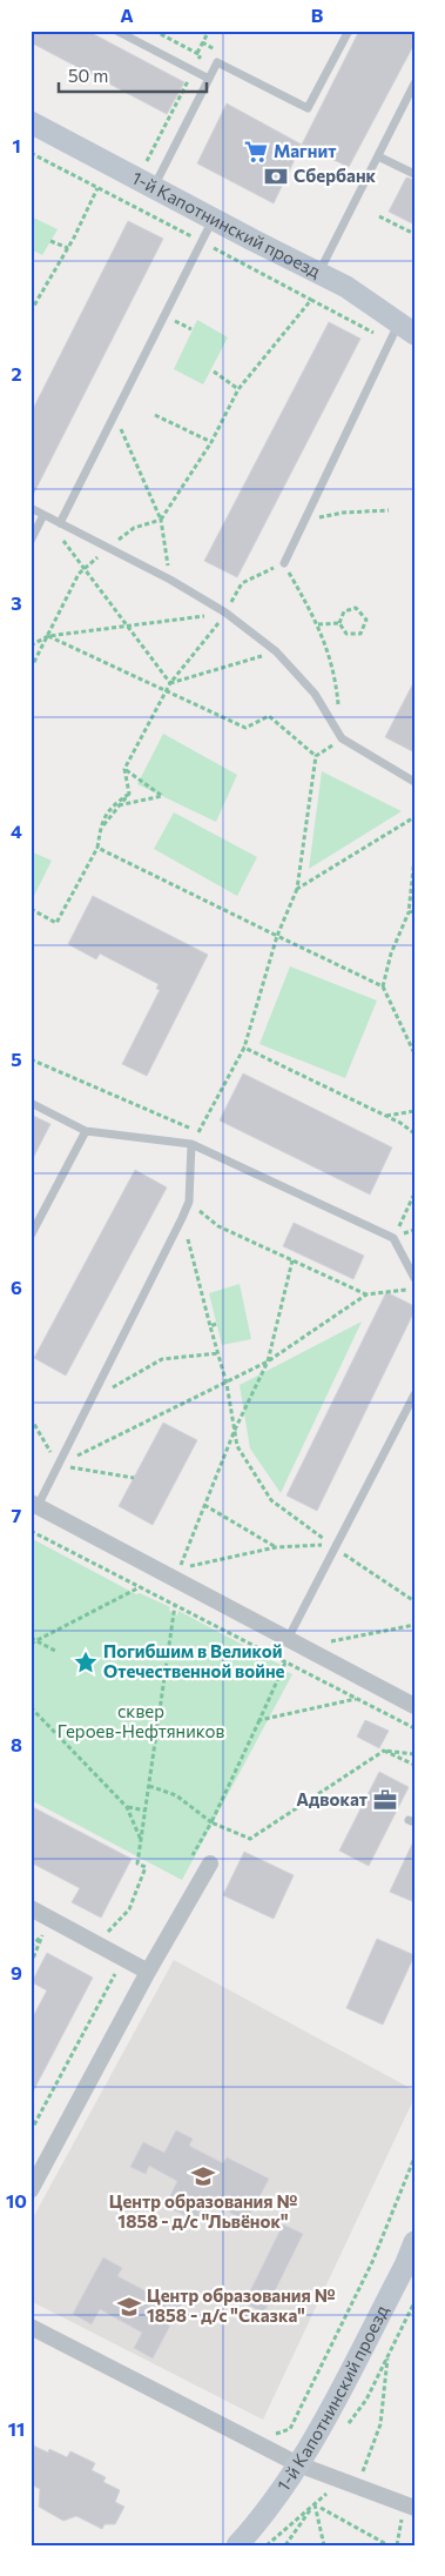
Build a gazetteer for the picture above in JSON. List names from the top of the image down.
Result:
{
  "streets": {
    "street": ["1-й Капотнинский проезд"]
  },
  "parks": ["сквер Героев-Нефтяников"],
  "places": {
    "supermarket": ["Магнит"],
    "bank": ["Сбербанк"],
    "place": ["Погибшим в Великой Отечественной войне"],
    "office": ["Адвокат"],
    "school or university": ["Центр образования № 1858 - д/с \"Львёнок\"", "Центр образования № 1858 - д/с \"Сказка\""]
  },
  "scale_bar": "50 m",
  "grid": {
    "columns": ["A", "B"],
    "rows": [
      "1",
      "2",
      "3",
      "4",
      "5",
      "6",
      "7",
      "8",
      "9",
      "10",
      "11"
    ]
  }
}
